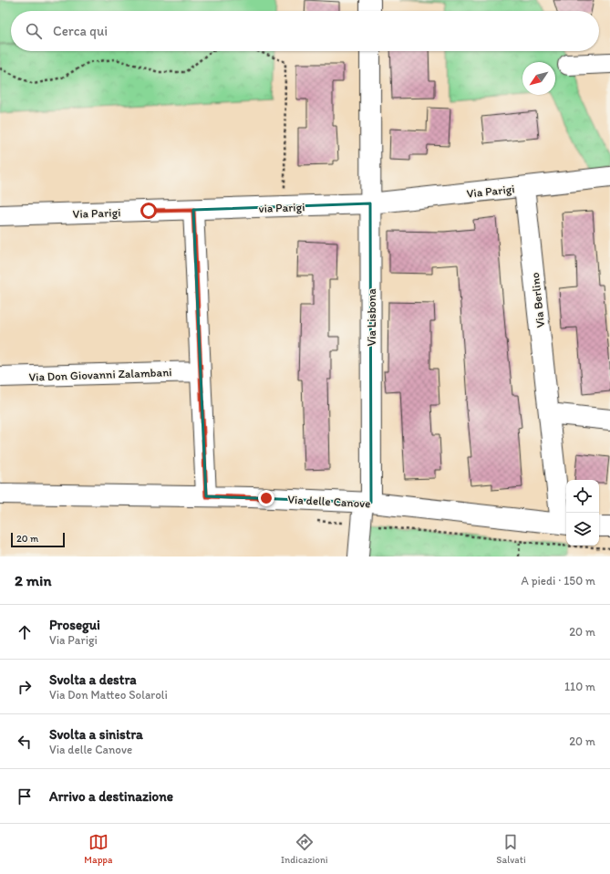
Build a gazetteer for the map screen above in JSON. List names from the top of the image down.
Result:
{
  "streets": {
    "street": [
      "Via Parigi",
      "via Parigi",
      "Via Berlino",
      "Via Lisbona",
      "Via Don Giovanni Zalambani",
      "Via delle Canove"
    ]
  },
  "crossings": [
    ["Via Parigi", "via Parigi"],
    ["Via Parigi", "Via Berlino"],
    ["Via Parigi", "Via Lisbona"],
    ["via Parigi", "Via Lisbona"],
    ["Via Berlino", "Via delle Canove"],
    ["Via Lisbona", "Via delle Canove"]
  ],
  "scale_bar": "20 m",
  "north": "bottom left",
  "page": {
    "search": "Cerca qui",
    "scale": "20 m",
    "heading": ["2 min", "A piedi · 150 m"],
    "list": [
      ["Prosegui", "Via Parigi", "20 m"],
      ["Svolta a destra", "Via Don Matteo Solaroli", "110 m"],
      ["Svolta a sinistra", "Via delle Canove", "20 m"],
      "Arrivo a destinazione"
    ],
    "nav": ["Mappa", "Indicazioni", "Salvati"]
  }
}
